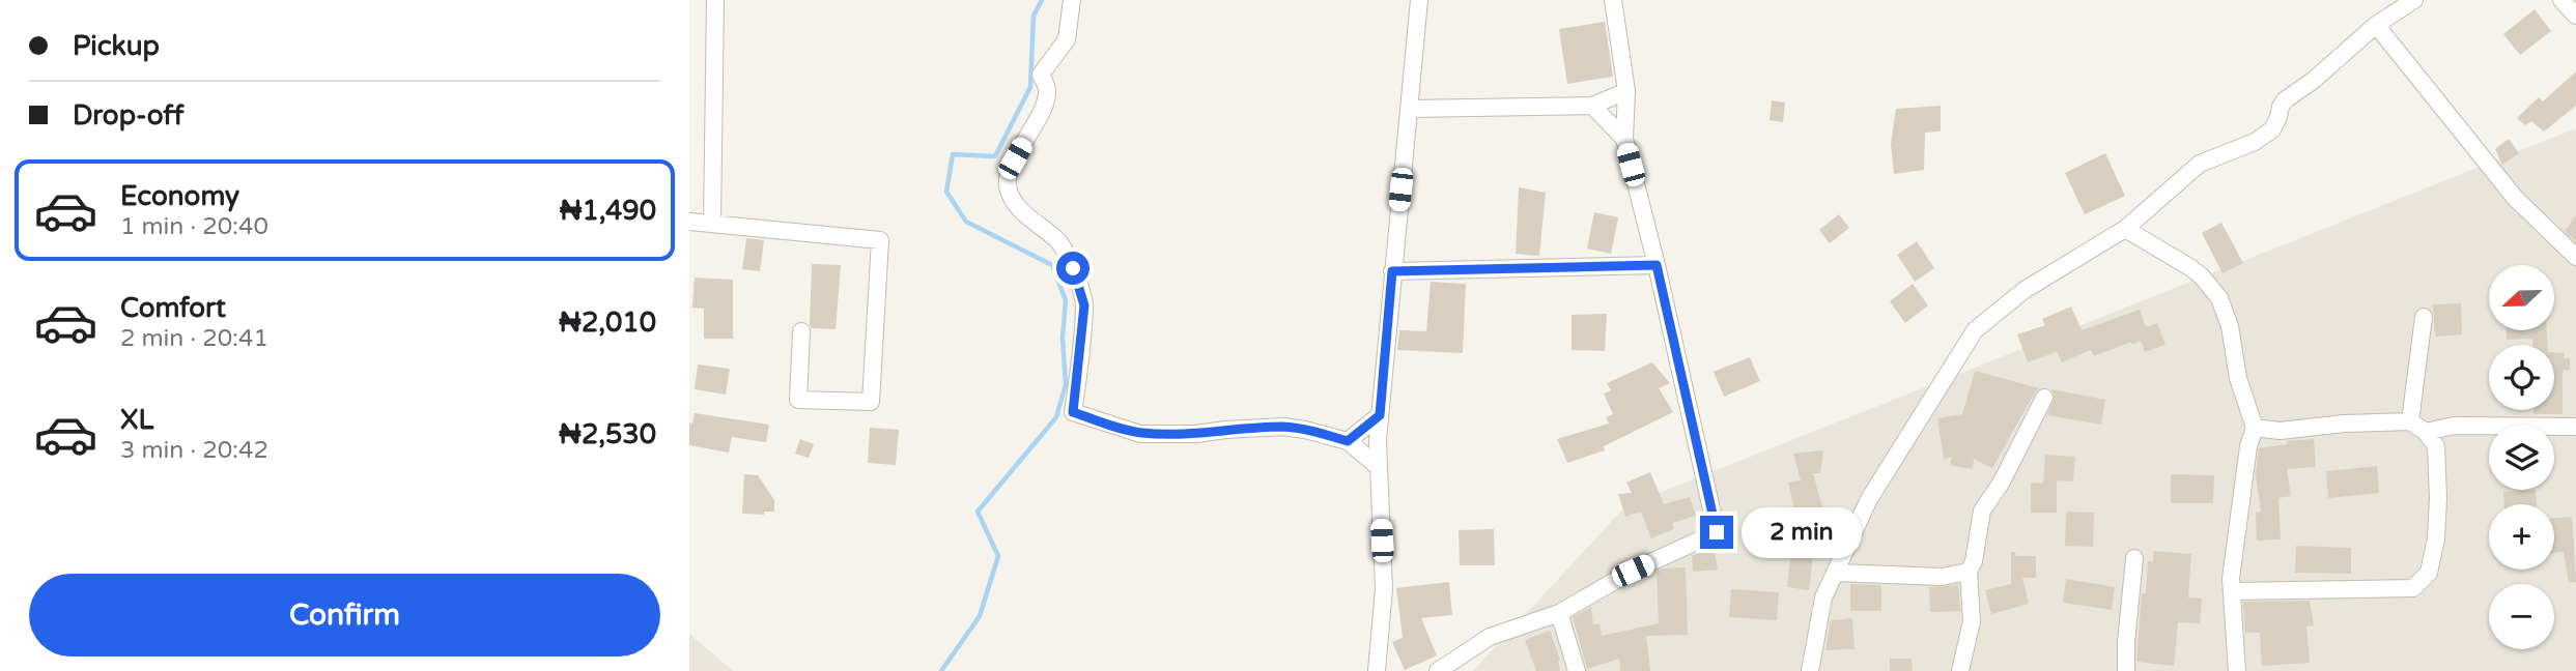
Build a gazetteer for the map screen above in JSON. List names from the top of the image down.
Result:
{
  "north": "left",
  "page": {
    "banner": ["Pickup", "Drop-off"],
    "list": [
      {
        "name": "Economy",
        "note": "1 min · 20:40",
        "value": "₦1,490"
      },
      {
        "name": "Comfort",
        "note": "2 min · 20:41",
        "value": "₦2,010"
      },
      {
        "name": "XL",
        "note": "3 min · 20:42",
        "value": "₦2,530"
      }
    ],
    "map_buttons": ["+", "−"],
    "bubble": "2 min",
    "buttons": "Confirm"
  }
}
